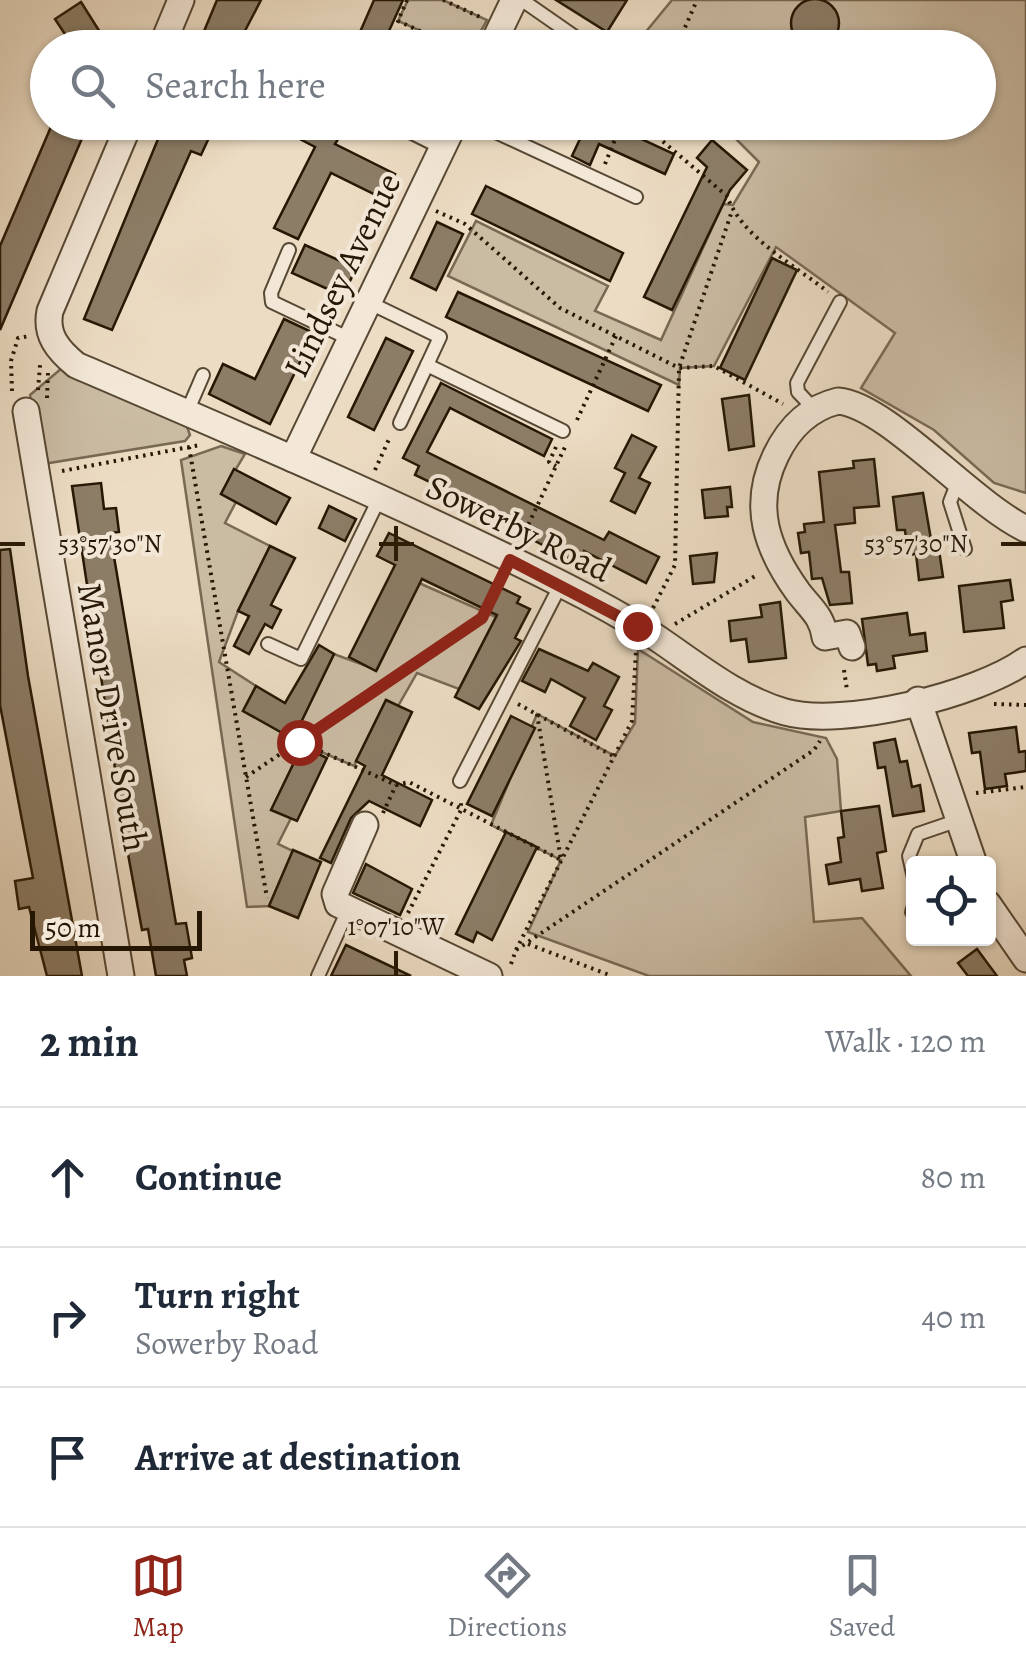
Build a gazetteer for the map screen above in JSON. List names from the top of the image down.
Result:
{
  "streets": {
    "street": ["Lindsey Avenue", "Sowerby Road", "Manor Drive South"]
  },
  "crossings": [
    ["Lindsey Avenue", "Sowerby Road"]
  ],
  "scale_bar": "50 m",
  "page": {
    "search": "Search here",
    "scale": "50 m",
    "heading": ["2 min", "Walk · 120 m"],
    "list": [
      ["Continue", "80 m"],
      ["Turn right", "Sowerby Road", "40 m"],
      "Arrive at destination"
    ],
    "nav": ["Map", "Directions", "Saved"]
  },
  "coordinates": ["53°57'30\"N", "1°07'10\"W"]
}
